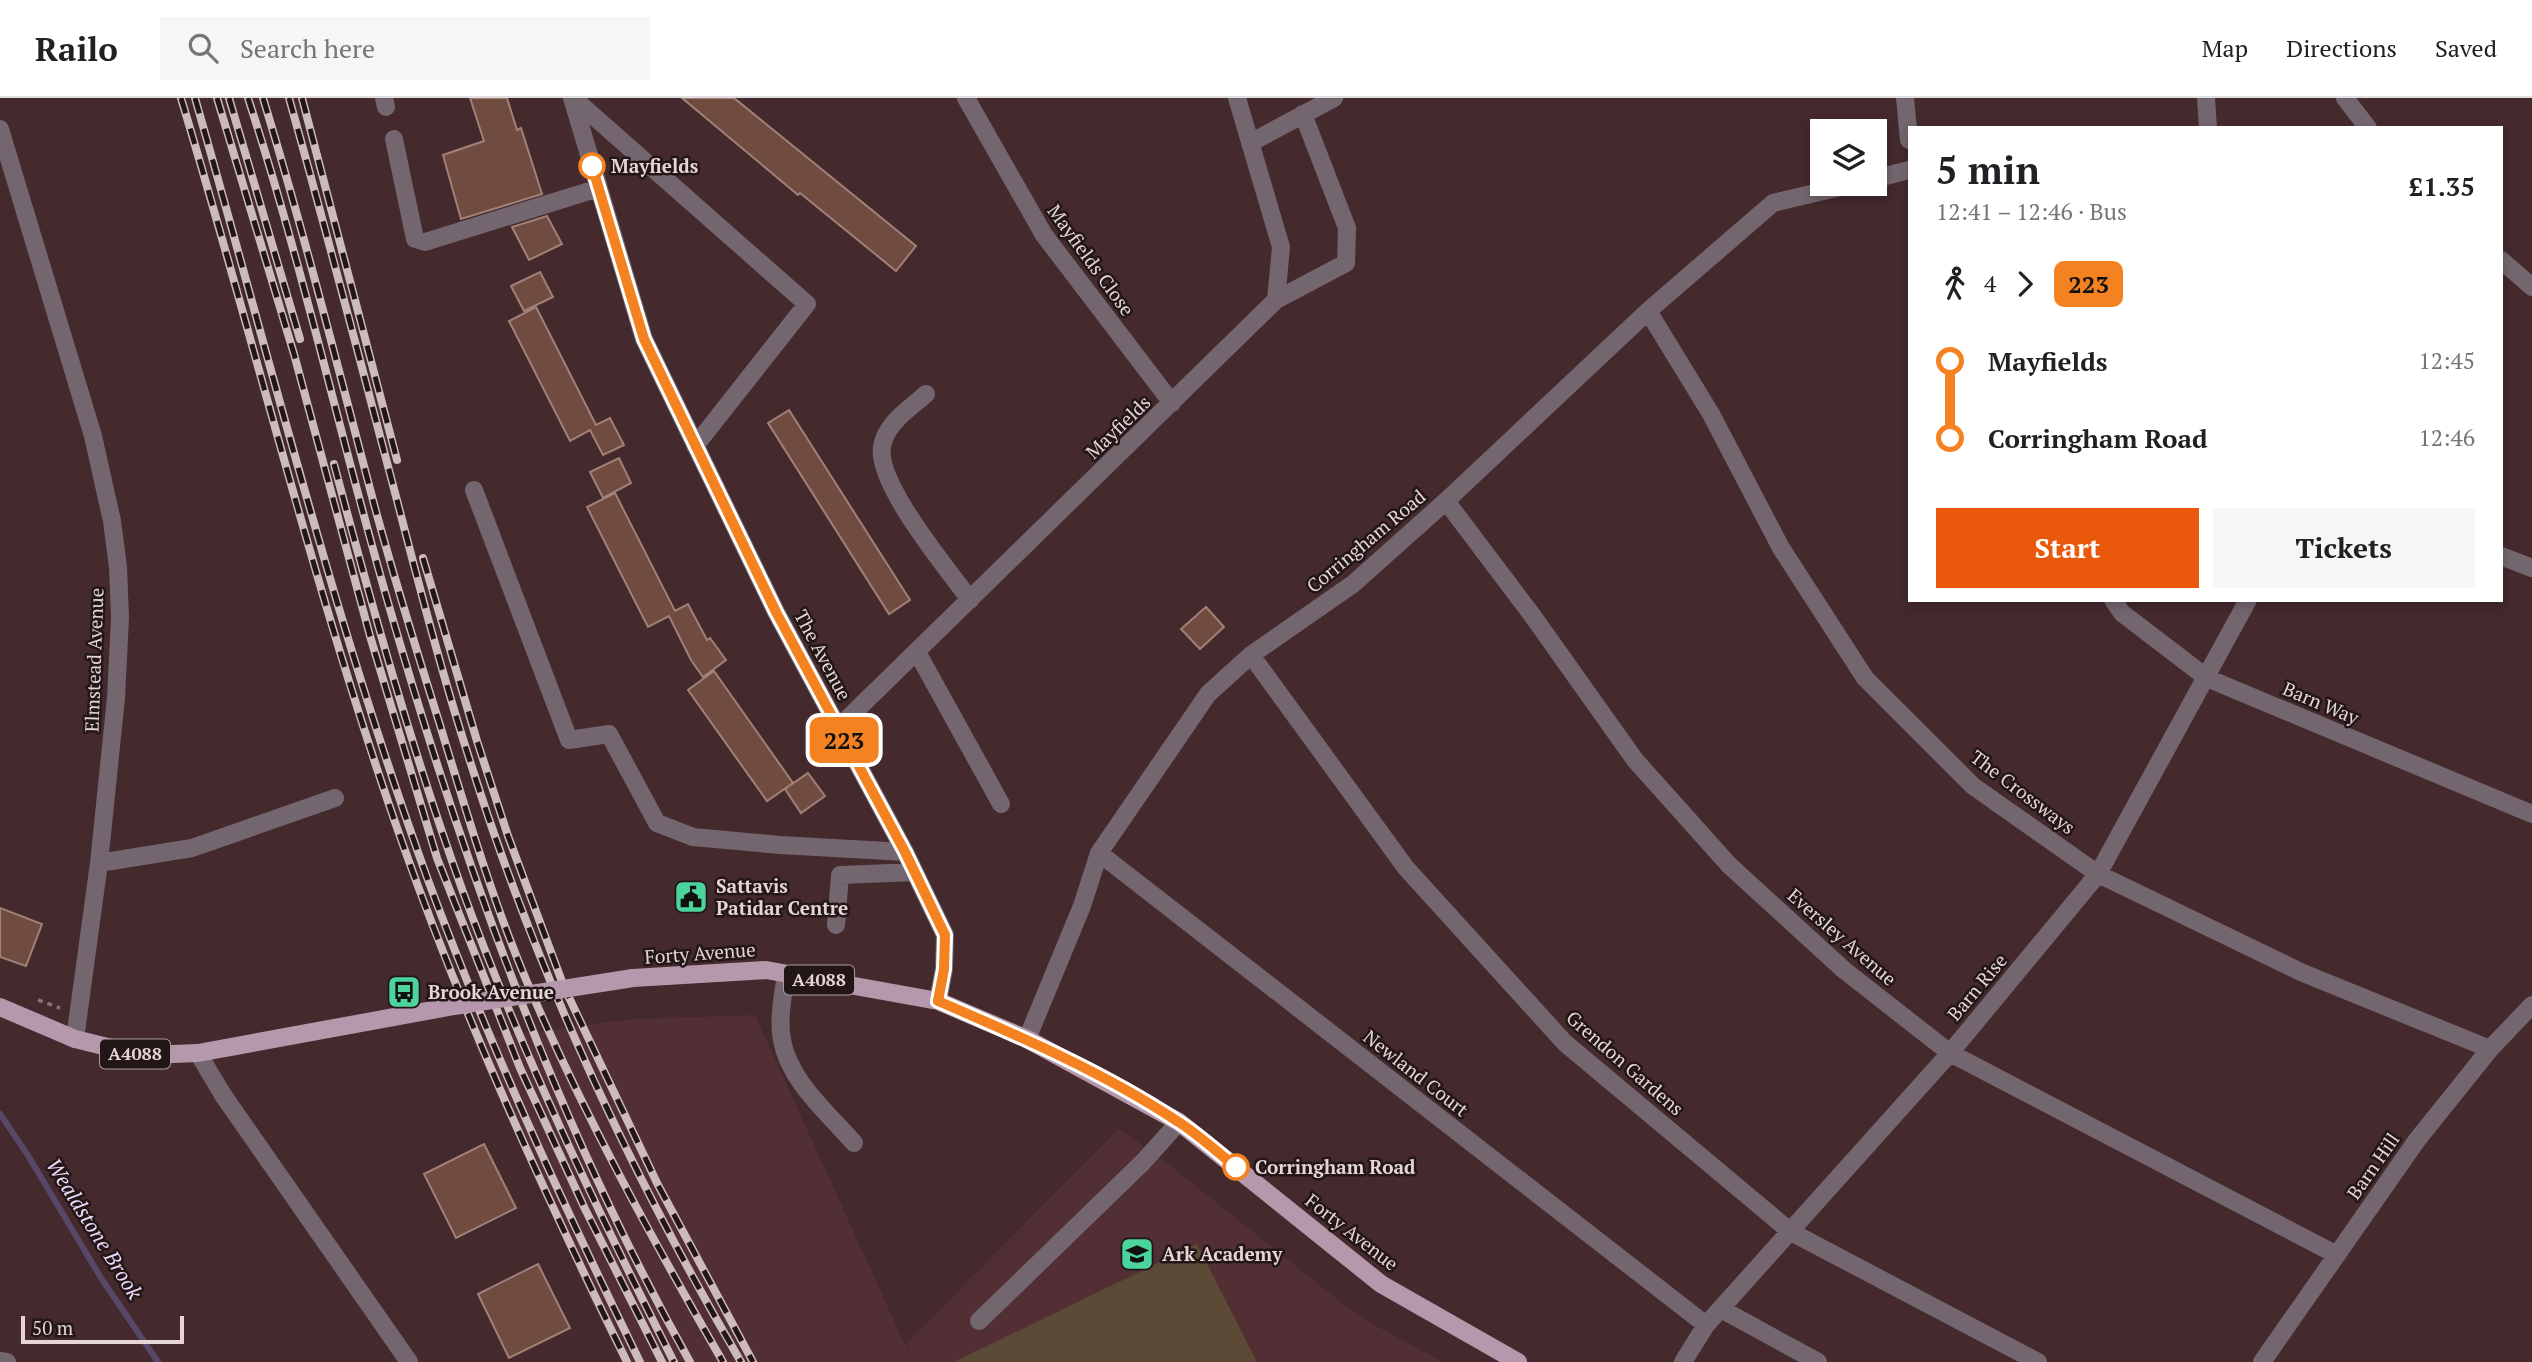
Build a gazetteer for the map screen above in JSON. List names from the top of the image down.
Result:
{
  "streets": {
    "main road": ["Forty Avenue", "A4088"],
    "street": [
      "Mayfields Close",
      "Mayfields",
      "Corringham Road",
      "The Avenue",
      "Elmstead Avenue",
      "Barn Way",
      "The Crossways",
      "Eversley Avenue",
      "Barn Rise",
      "Grendon Gardens",
      "Newland Court",
      "Barn Hill"
    ]
  },
  "crossings": [
    ["Mayfields Close", "Mayfields"],
    ["Mayfields", "The Avenue"],
    ["Corringham Road", "The Crossways"],
    ["Corringham Road", "Eversley Avenue"],
    ["Corringham Road", "Forty Avenue"],
    ["Corringham Road", "Grendon Gardens"],
    ["Corringham Road", "Newland Court"],
    ["The Avenue", "Forty Avenue"],
    ["Elmstead Avenue", "Forty Avenue"],
    ["Barn Way", "Barn Rise"],
    ["The Crossways", "Barn Rise"],
    ["The Crossways", "Barn Hill"],
    ["Eversley Avenue", "Barn Rise"],
    ["Eversley Avenue", "Barn Hill"],
    ["Barn Rise", "Grendon Gardens"],
    ["Barn Rise", "Newland Court"]
  ],
  "water": ["Wealdstone Brook"],
  "places": {
    "other": ["Mayfields", "Corringham Road"],
    "public building": ["Sattavis Patidar Centre"],
    "bus stop": ["Brook Avenue"],
    "school or university": ["Ark Academy"]
  },
  "lines": ["bus line 223"],
  "scale_bar": "50 m",
  "page": {
    "header": "Railo",
    "search": "Search here",
    "nav": ["Map", "Directions", "Saved"],
    "on_map": "223",
    "heading": ["5 min", "12:41 – 12:46 · Bus", "£1.35"],
    "legs": ["4", "223"],
    "list": [
      {
        "name": "Mayfields",
        "value": "12:45"
      },
      {
        "name": "Corringham Road",
        "value": "12:46"
      }
    ],
    "buttons": ["Start", "Tickets"],
    "scale": "50 m"
  }
}
